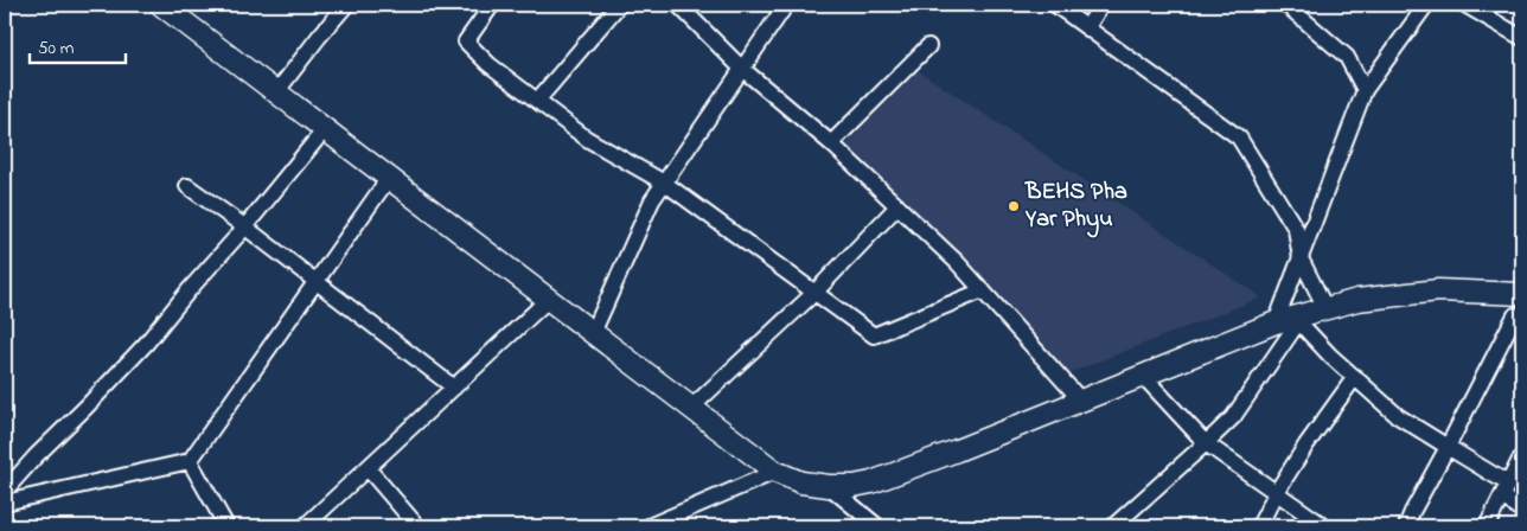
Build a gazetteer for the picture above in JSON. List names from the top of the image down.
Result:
{
  "places": ["BEHS Pha Yar Phyu"],
  "scale_bar": "50 m"
}
